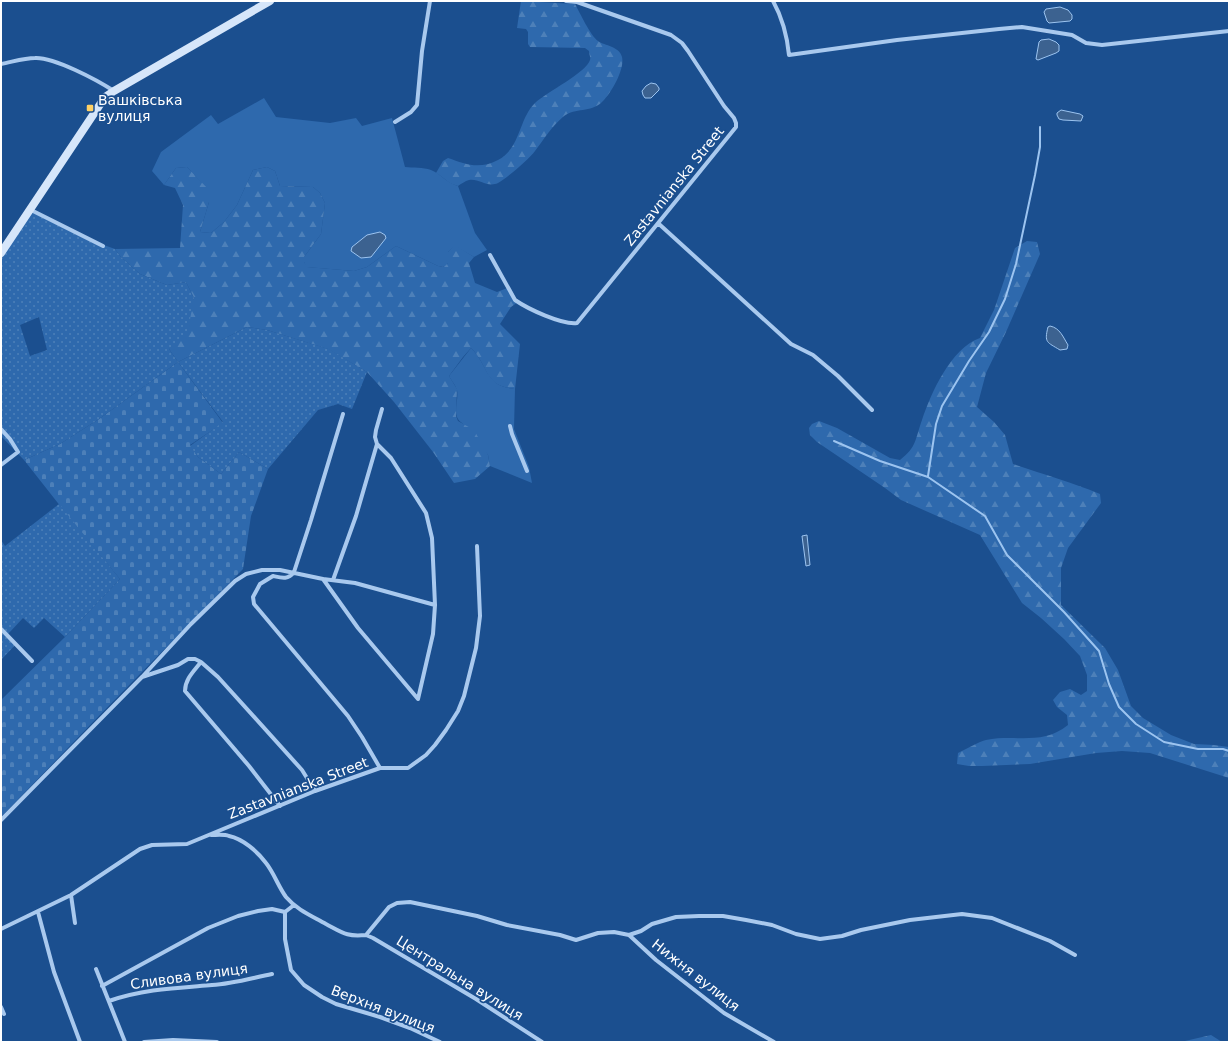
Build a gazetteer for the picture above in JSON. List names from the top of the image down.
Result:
{
  "streets": {
    "street": [
      "Zastavnianska Street",
      "Нижня вулиця",
      "Сливова вулиця",
      "Центральна вулиця",
      "Верхня вулиця"
    ]
  },
  "places": {
    "transit": ["Вашківська вулиця"]
  }
}
